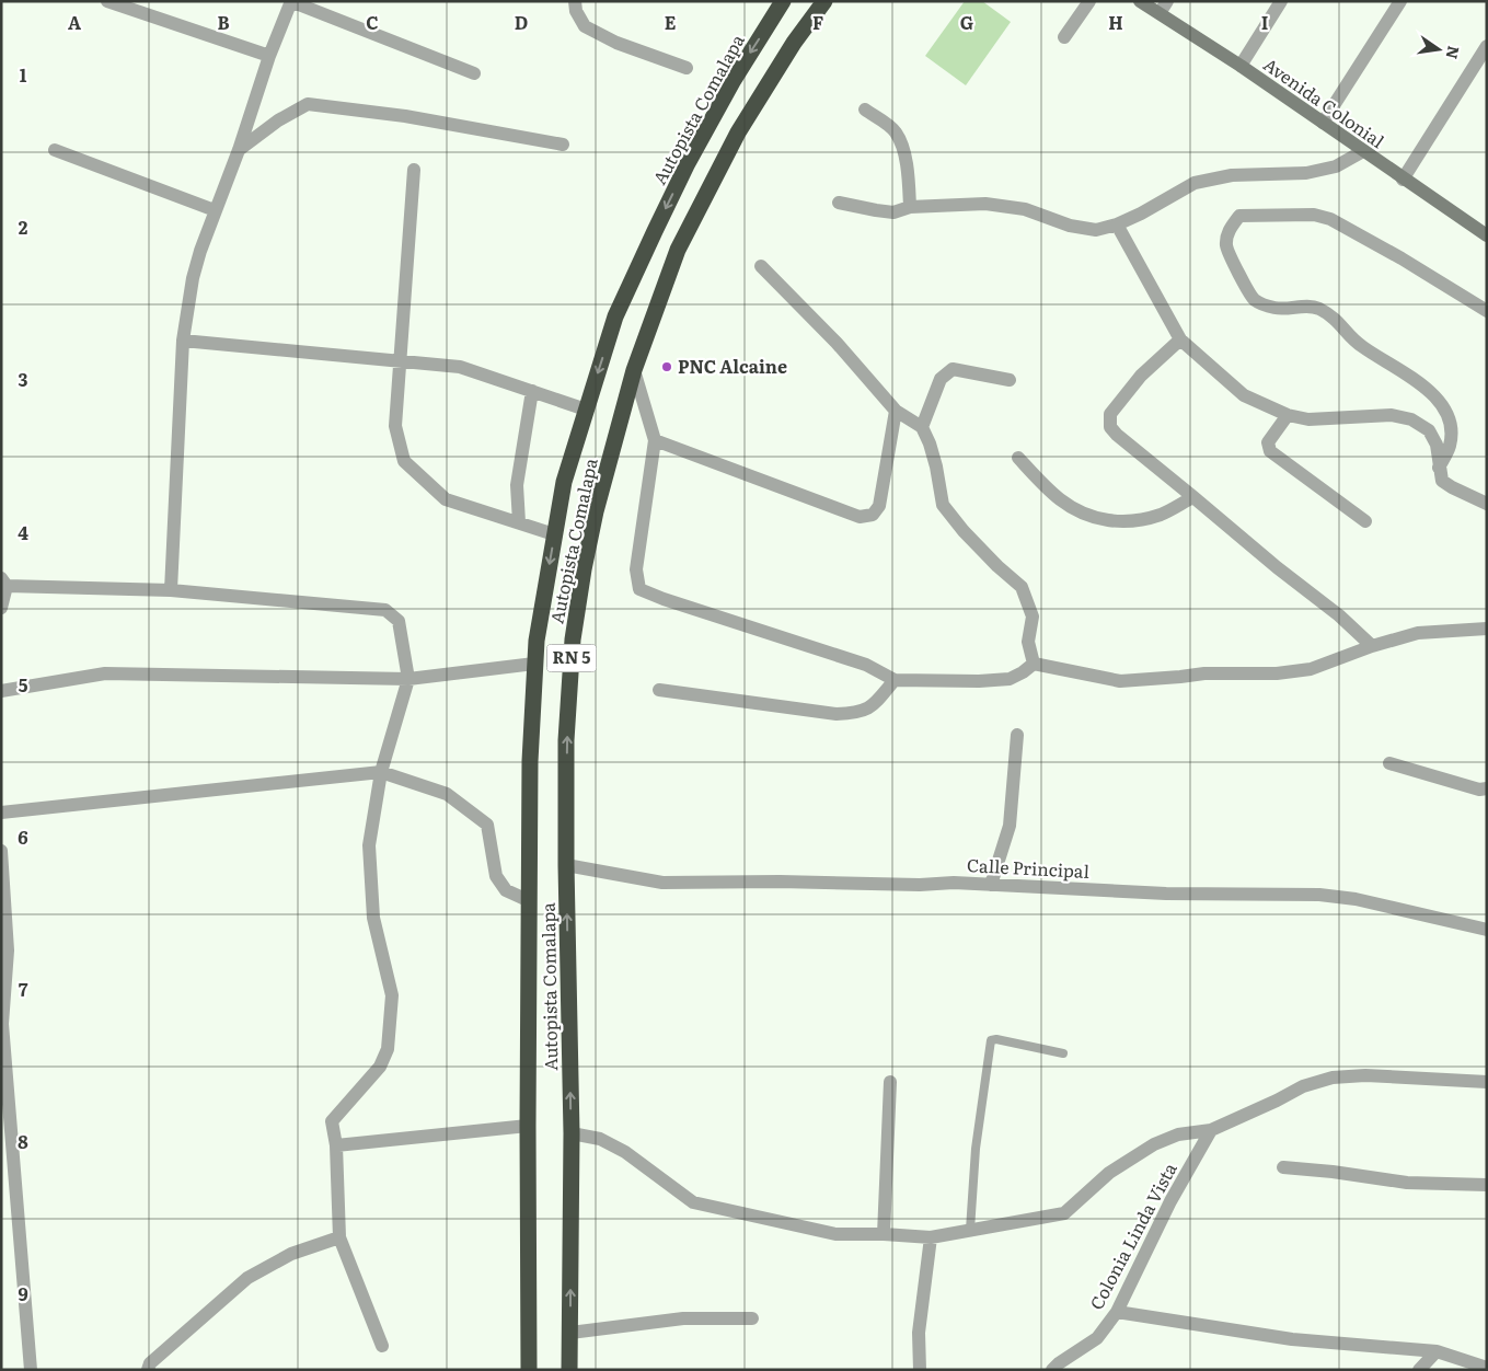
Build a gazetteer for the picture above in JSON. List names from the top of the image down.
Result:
{
  "streets": {
    "highway": ["Autopista Comalapa", "RN 5"],
    "street": ["Avenida Colonial", "Calle Principal", "Colonia Linda Vista"]
  },
  "crossings": [
    ["Autopista Comalapa", "Calle Principal"]
  ],
  "places": ["PNC Alcaine"],
  "north": "right",
  "grid": {
    "columns": [
      "A",
      "B",
      "C",
      "D",
      "E",
      "F",
      "G",
      "H",
      "I"
    ],
    "rows": [
      "1",
      "2",
      "3",
      "4",
      "5",
      "6",
      "7",
      "8",
      "9"
    ]
  }
}
